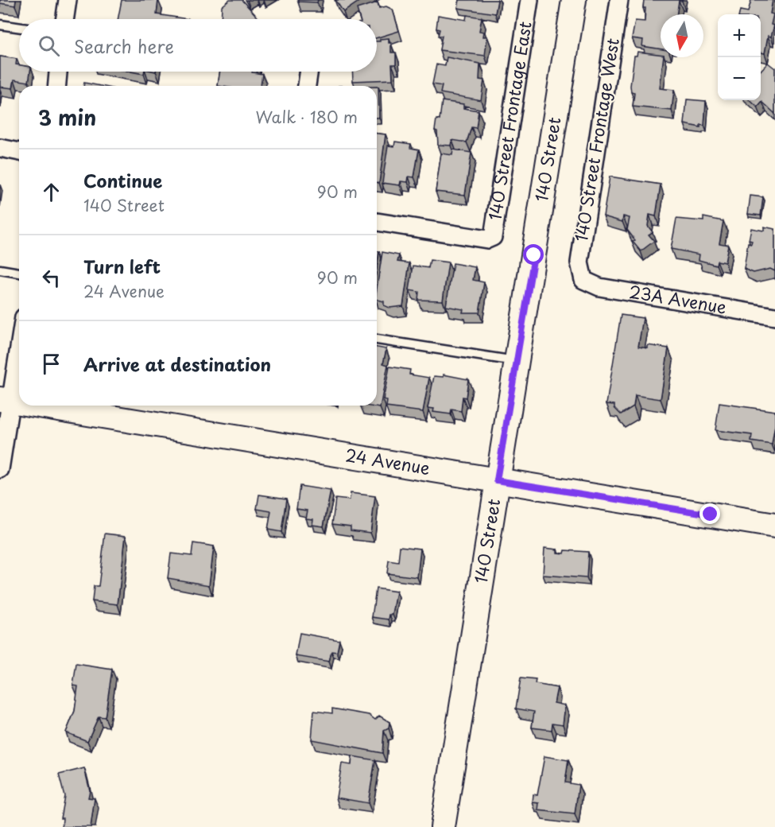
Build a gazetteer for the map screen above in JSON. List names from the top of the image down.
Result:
{
  "streets": {
    "main road": ["140 Street", "24 Avenue"],
    "street": ["140 Street Frontage East", "140 Street Frontage West", "23A Avenue"]
  },
  "crossings": [
    ["140 Street Frontage West", "23A Avenue"],
    ["140 Street", "24 Avenue"]
  ],
  "north": "bottom",
  "page": {
    "map_buttons": ["+", "−"],
    "search": "Search here",
    "heading": ["3 min", "Walk · 180 m"],
    "list": [
      ["Continue", "140 Street", "90 m"],
      ["Turn left", "24 Avenue", "90 m"],
      "Arrive at destination"
    ]
  }
}
